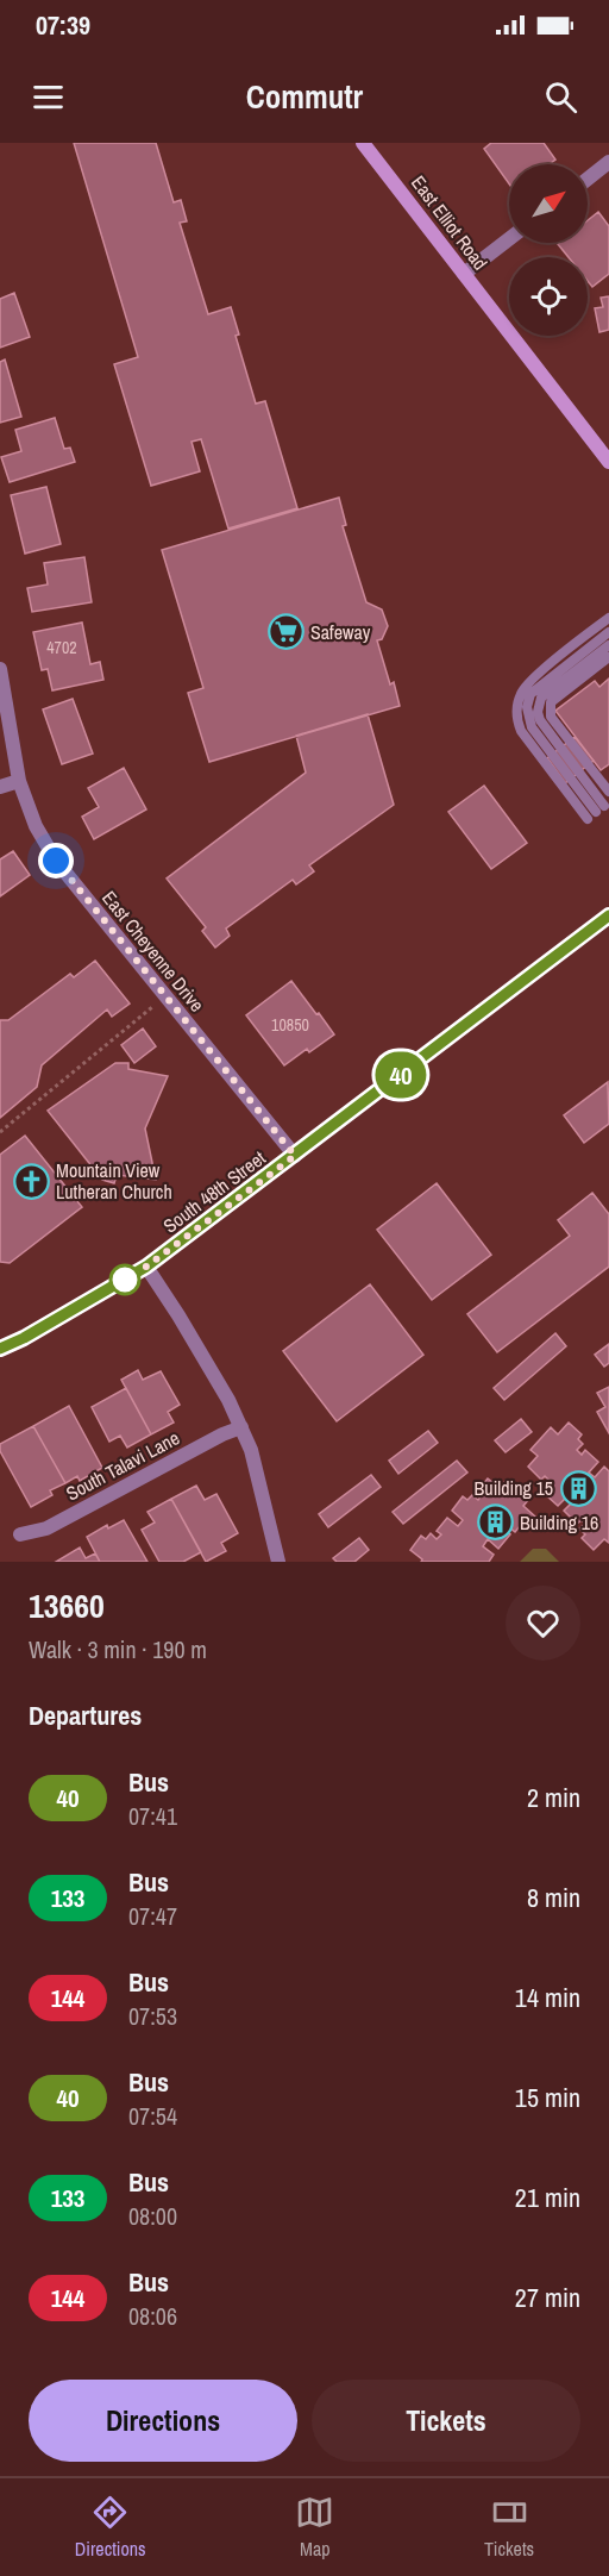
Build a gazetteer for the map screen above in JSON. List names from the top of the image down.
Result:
{
  "streets": {
    "main road": ["East Elliot Road", "South 48th Street"],
    "street": ["East Cheyenne Drive", "South Talavi Lane"]
  },
  "crossings": [
    ["East Cheyenne Drive", "South 48th Street"]
  ],
  "places": {
    "supermarket": ["Safeway"],
    "church": ["Mountain View Lutheran Church"],
    "building": ["Building 15", "Building 16"]
  },
  "lines": ["bus line 40"],
  "house_numbers": ["4702", "10850"],
  "north": "top right",
  "page": {
    "status": "07:39",
    "header": "Commutr",
    "on_map": "40",
    "heading": [
      ["13660", "Walk · 3 min · 190 m"],
      "Departures"
    ],
    "list": [
      {
        "mark": "40",
        "name": "Bus",
        "note": "07:41",
        "value": "2 min"
      },
      {
        "mark": "133",
        "name": "Bus",
        "note": "07:47",
        "value": "8 min"
      },
      {
        "mark": "144",
        "name": "Bus",
        "note": "07:53",
        "value": "14 min"
      },
      {
        "mark": "40",
        "name": "Bus",
        "note": "07:54",
        "value": "15 min"
      },
      {
        "mark": "133",
        "name": "Bus",
        "note": "08:00",
        "value": "21 min"
      },
      {
        "mark": "144",
        "name": "Bus",
        "note": "08:06",
        "value": "27 min"
      }
    ],
    "buttons": ["Directions", "Tickets"],
    "tabs": ["Directions", "Map", "Tickets"]
  }
}
